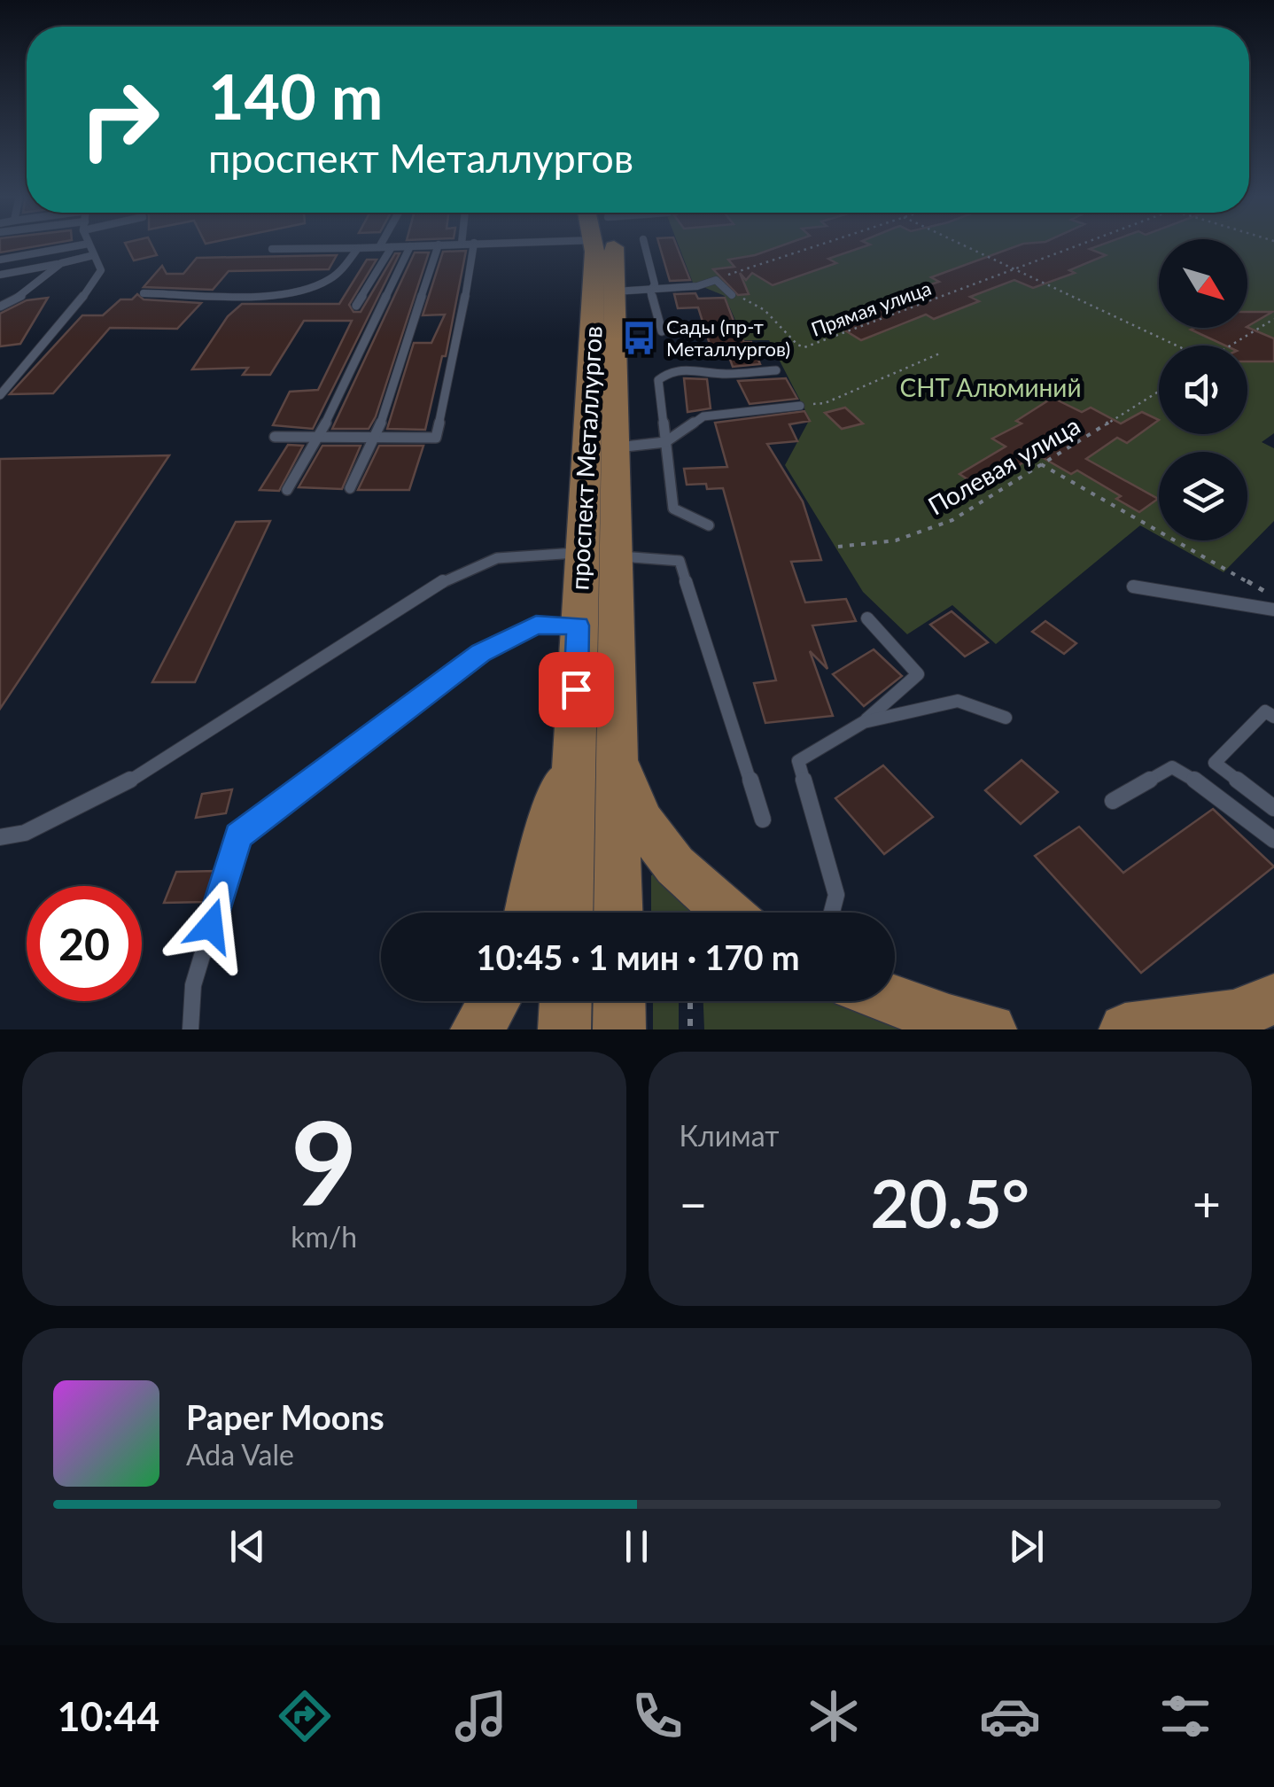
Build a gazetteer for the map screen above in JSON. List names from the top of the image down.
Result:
{
  "streets": {
    "main road": ["проспект Металлургов"],
    "path": ["Прямая улица", "Полевая улица"]
  },
  "parks": ["СНТ Алюминий"],
  "places": {
    "bus stop": ["Сады (пр-т Металлургов)"]
  },
  "north": "bottom right",
  "page": {
    "turn": ["140 m", "проспект Металлургов"],
    "limit": "20",
    "trip": "10:45 · 1 мин · 170 m",
    "tile": [
      ["9", "km/h"],
      "Климат"
    ],
    "heat": ["−", "20.5°", "+"],
    "song": ["Paper Moons", "Ada Vale"],
    "tabs": "10:44"
  }
}
